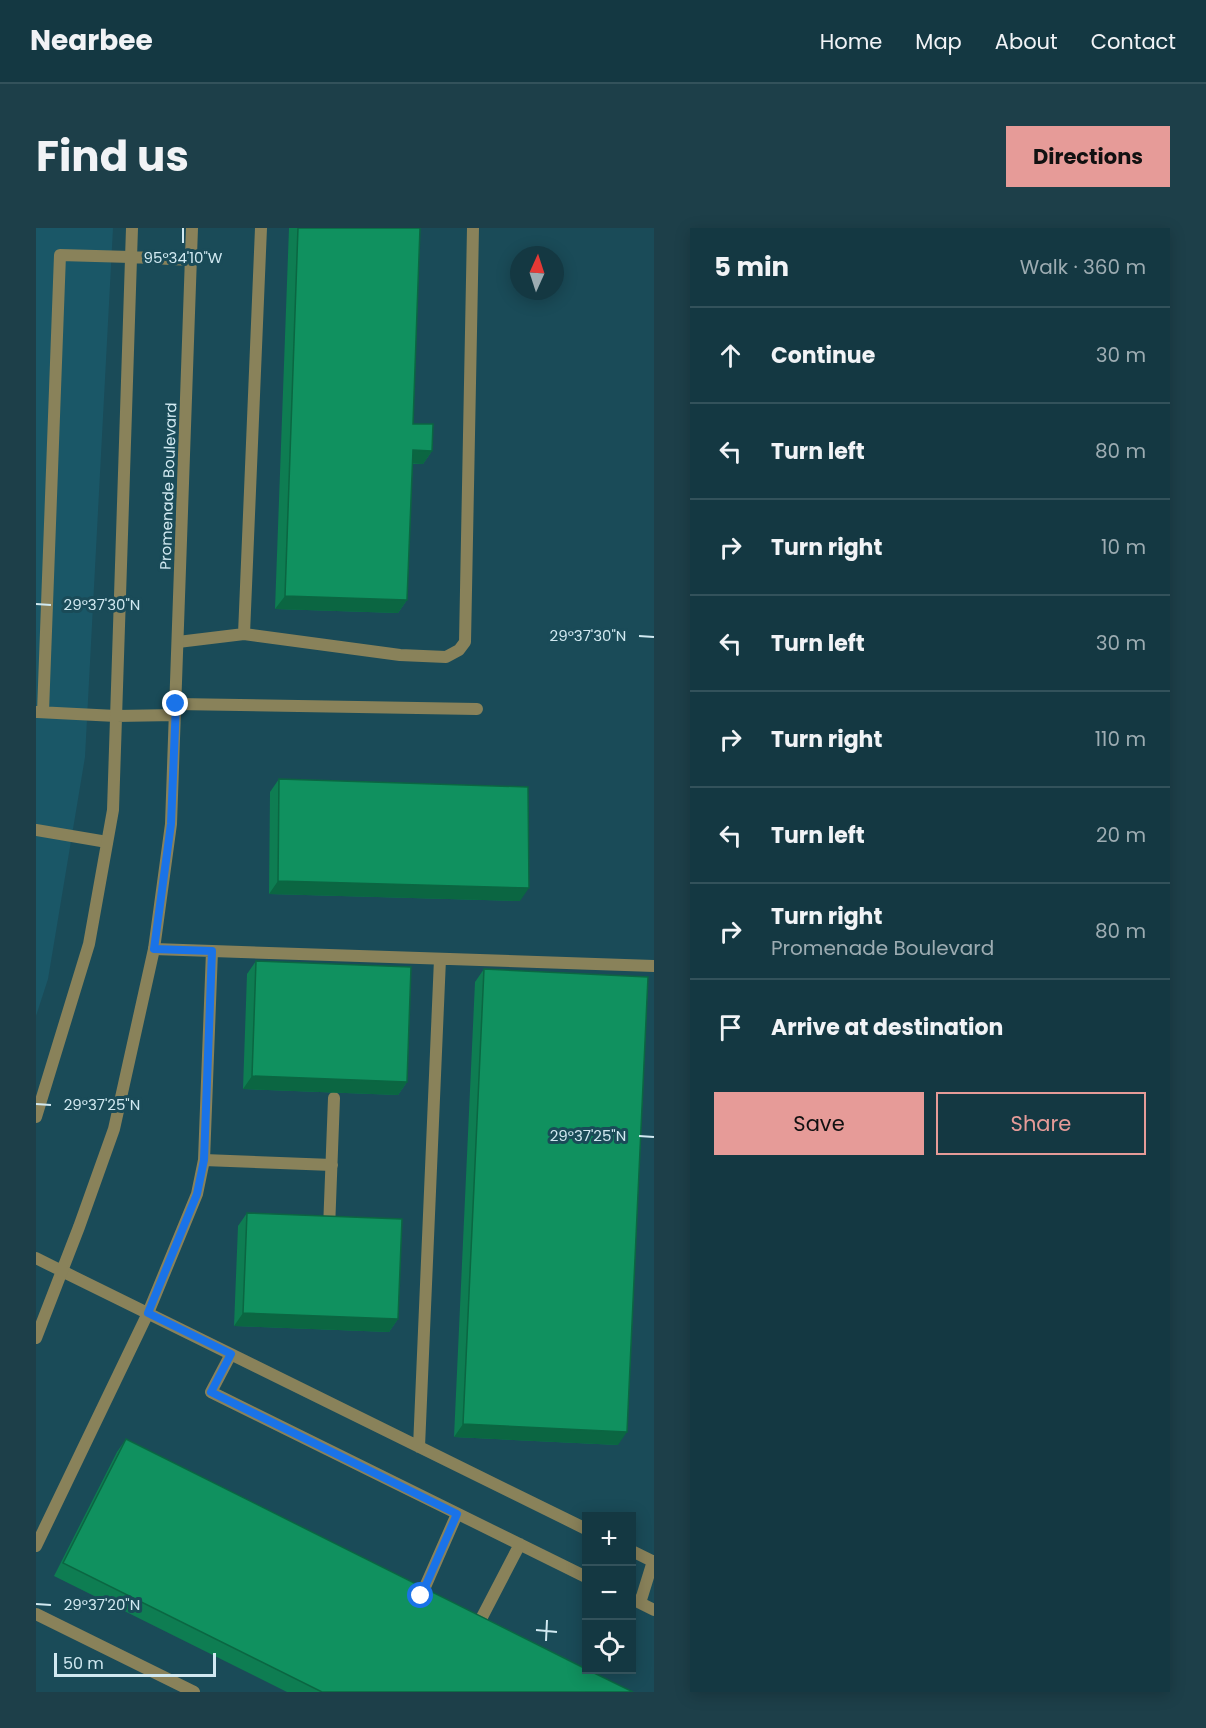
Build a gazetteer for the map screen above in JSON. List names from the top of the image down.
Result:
{
  "streets": {
    "street": ["Promenade Boulevard"]
  },
  "scale_bar": "50 m",
  "north": "top",
  "page": {
    "header": "Nearbee",
    "nav": [
      "Home",
      "Map",
      "About",
      "Contact"
    ],
    "title": "Find us",
    "buttons": [
      "Directions",
      ["Save", "Share"]
    ],
    "heading": ["5 min", "Walk · 360 m"],
    "list": [
      ["Continue", "30 m"],
      ["Turn left", "80 m"],
      ["Turn right", "10 m"],
      ["Turn left", "30 m"],
      ["Turn right", "110 m"],
      ["Turn left", "20 m"],
      ["Turn right", "Promenade Boulevard", "80 m"],
      "Arrive at destination"
    ],
    "map_buttons": ["+", "−"],
    "scale": "50 m"
  },
  "coordinates": [
    "95°34'10\"W",
    "29°37'30\"N",
    "29°37'25\"N",
    "29°37'20\"N"
  ]
}
